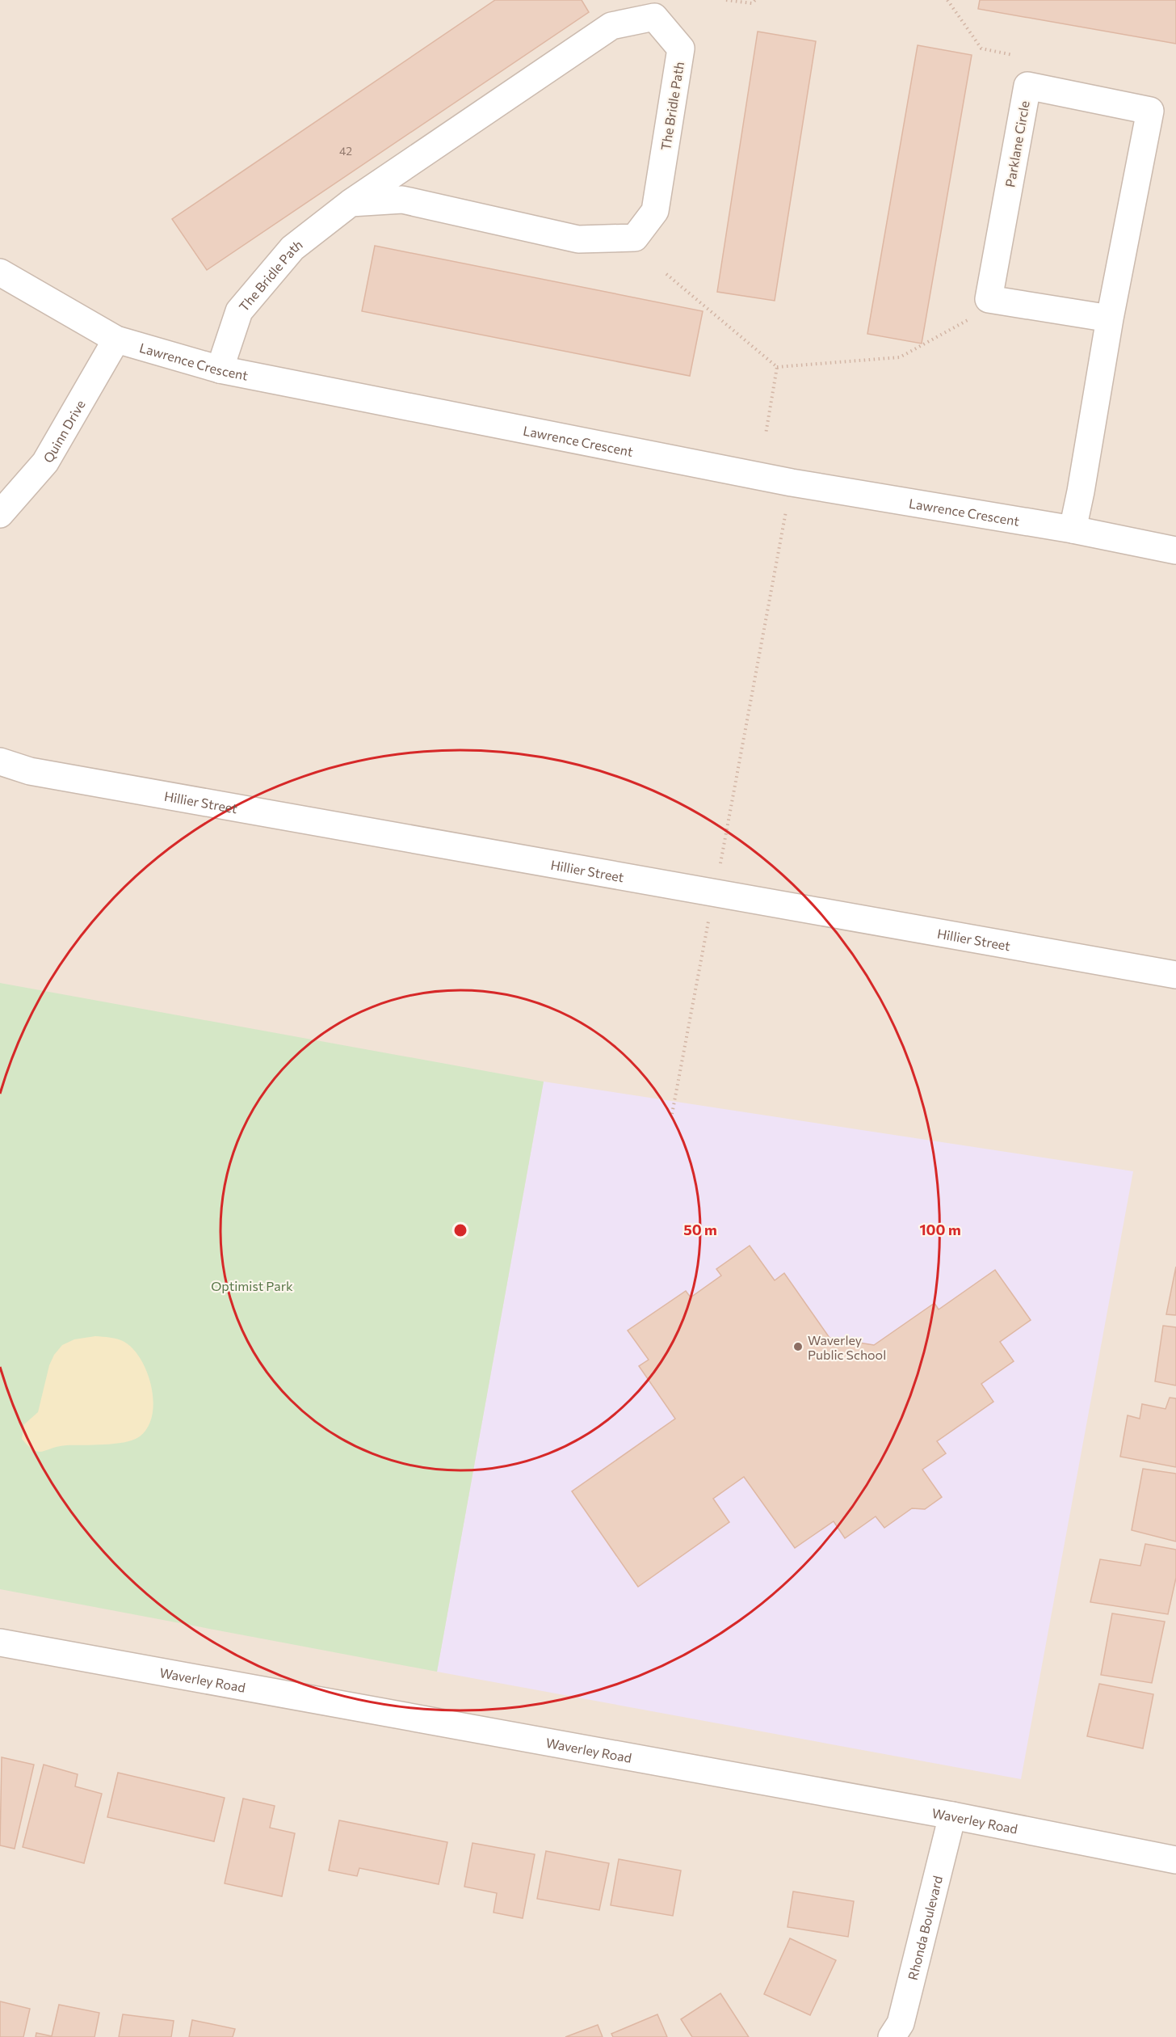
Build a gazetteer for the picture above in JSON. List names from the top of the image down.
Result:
{
  "streets": {
    "street": [
      "The Bridle Path",
      "Parklane Circle",
      "Lawrence Crescent",
      "Quinn Drive",
      "Hillier Street",
      "Waverley Road",
      "Rhonda Boulevard"
    ]
  },
  "crossings": [
    ["The Bridle Path", "Lawrence Crescent"],
    ["Parklane Circle", "Lawrence Crescent"],
    ["Lawrence Crescent", "Quinn Drive"],
    ["Waverley Road", "Rhonda Boulevard"]
  ],
  "parks": ["Optimist Park"],
  "places": ["Waverley Public School"],
  "house_numbers": ["42"],
  "rings": ["50 m", "100 m"]
}
